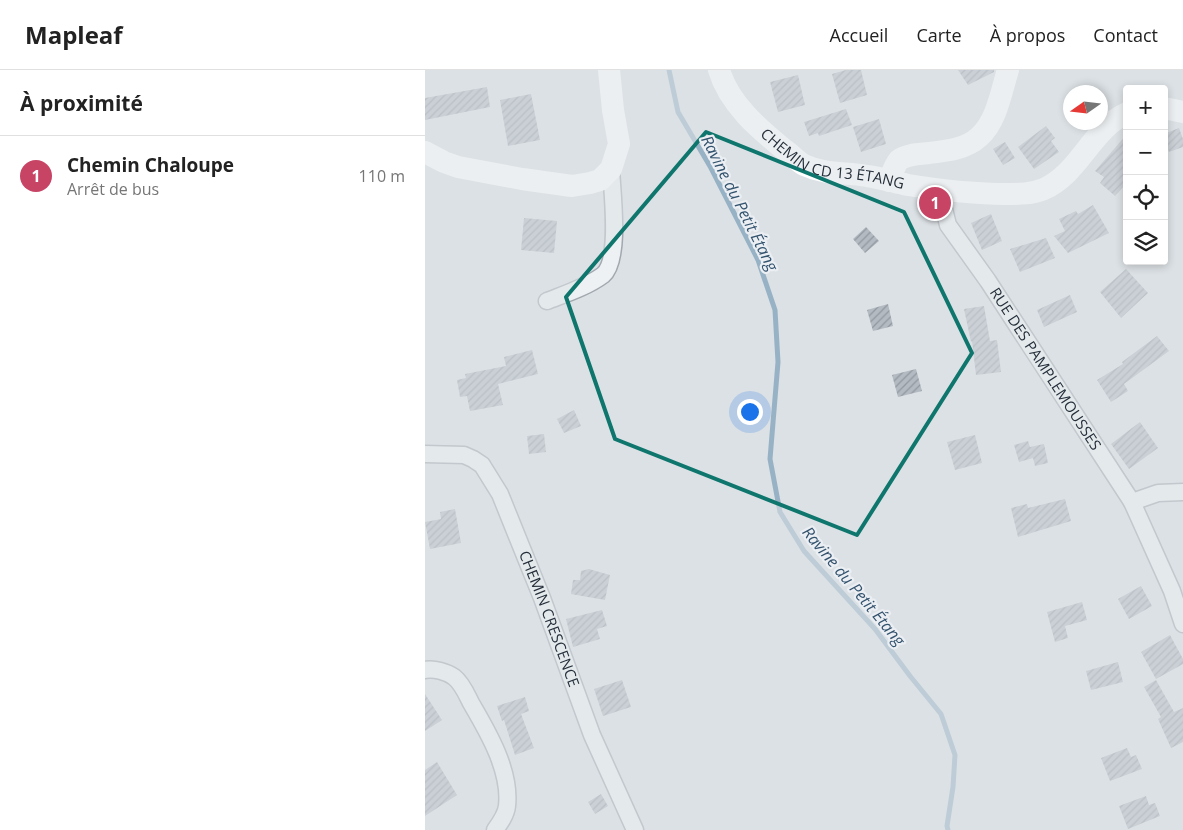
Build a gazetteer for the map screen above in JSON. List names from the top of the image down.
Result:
{
  "streets": {
    "main road": ["CHEMIN CD 13 ÉTANG"],
    "street": ["RUE DES PAMPLEMOUSSES", "CHEMIN CRESCENCE"]
  },
  "crossings": [
    ["CHEMIN CD 13 ÉTANG", "RUE DES PAMPLEMOUSSES"]
  ],
  "water": ["Ravine du Petit Étang"],
  "north": "left",
  "page": {
    "header": "Mapleaf",
    "nav": [
      "Accueil",
      "Carte",
      "À propos",
      "Contact"
    ],
    "heading": "À proximité",
    "map_buttons": ["+", "−"],
    "list": [
      {
        "mark": "1",
        "name": "Chemin Chaloupe",
        "note": "Arrêt de bus",
        "value": "110 m"
      }
    ],
    "pins": "1"
  }
}
